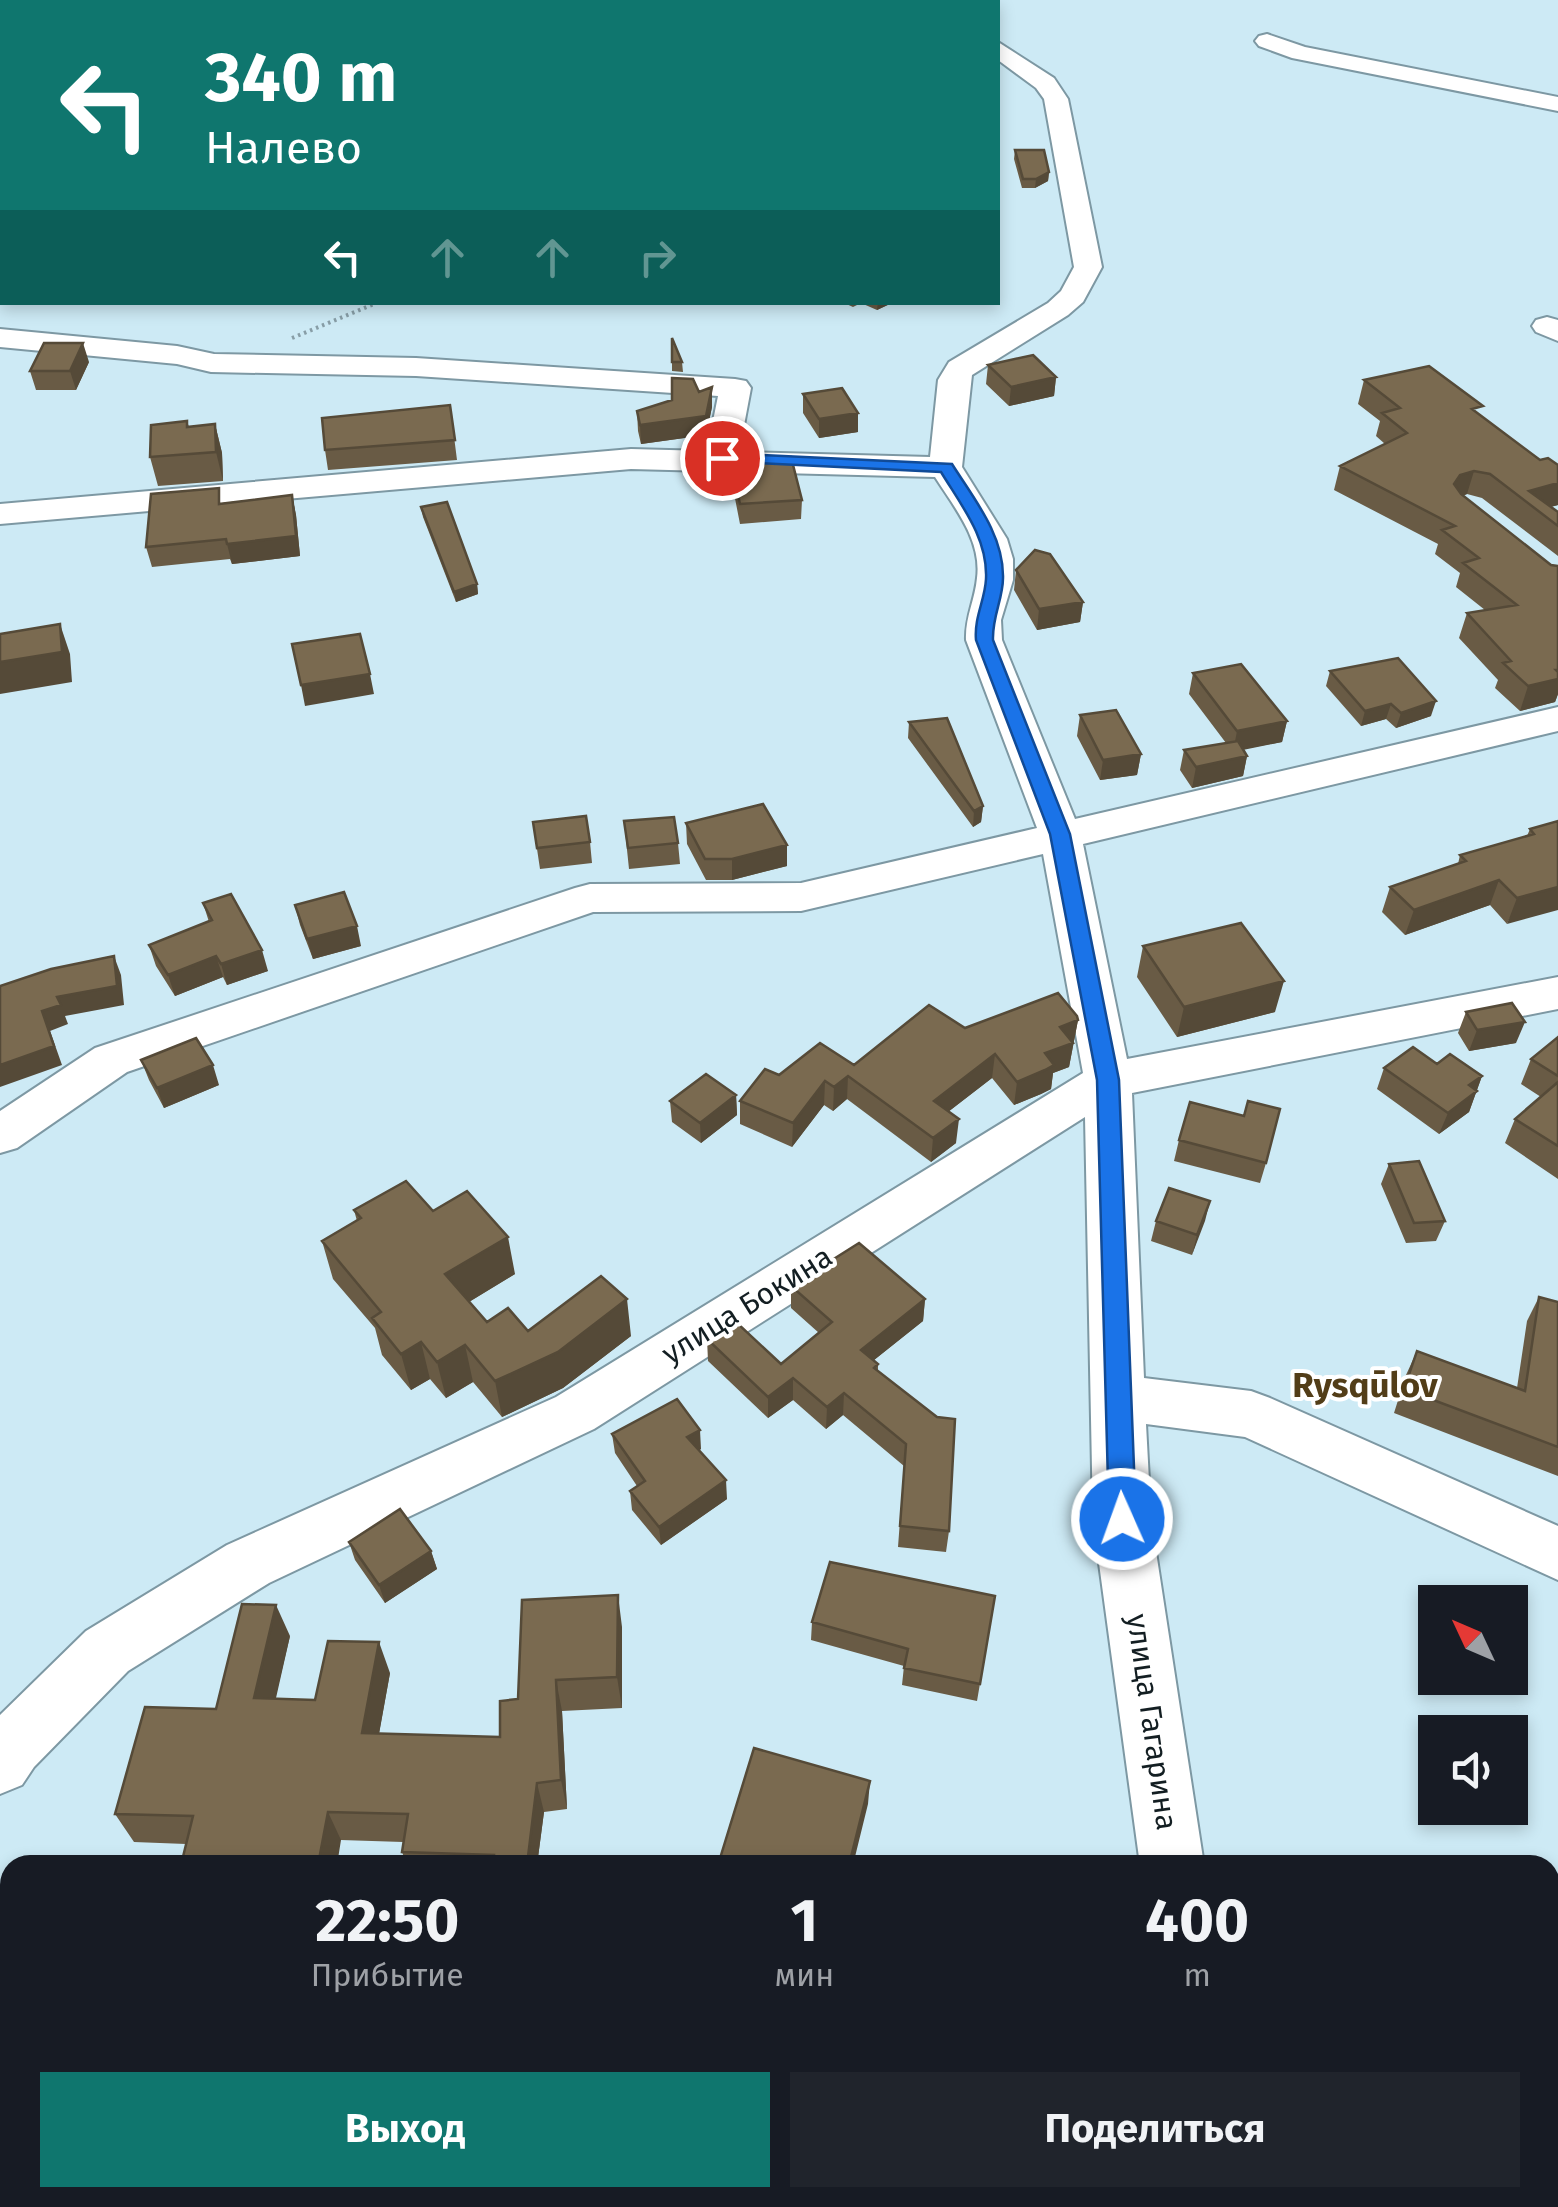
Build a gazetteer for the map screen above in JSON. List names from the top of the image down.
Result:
{
  "streets": {
    "street": ["улица Бокина", "улица Гагарина"]
  },
  "crossings": [
    ["улица Бокина", "улица Гагарина"]
  ],
  "districts": ["Rysqūlov"],
  "north": "top left",
  "page": {
    "turn": ["340 m", "Налево"],
    "eta": [
      "22:50",
      "Прибытие",
      "1",
      "мин",
      "400",
      "m"
    ],
    "buttons": ["Выход", "Поделиться"]
  }
}
